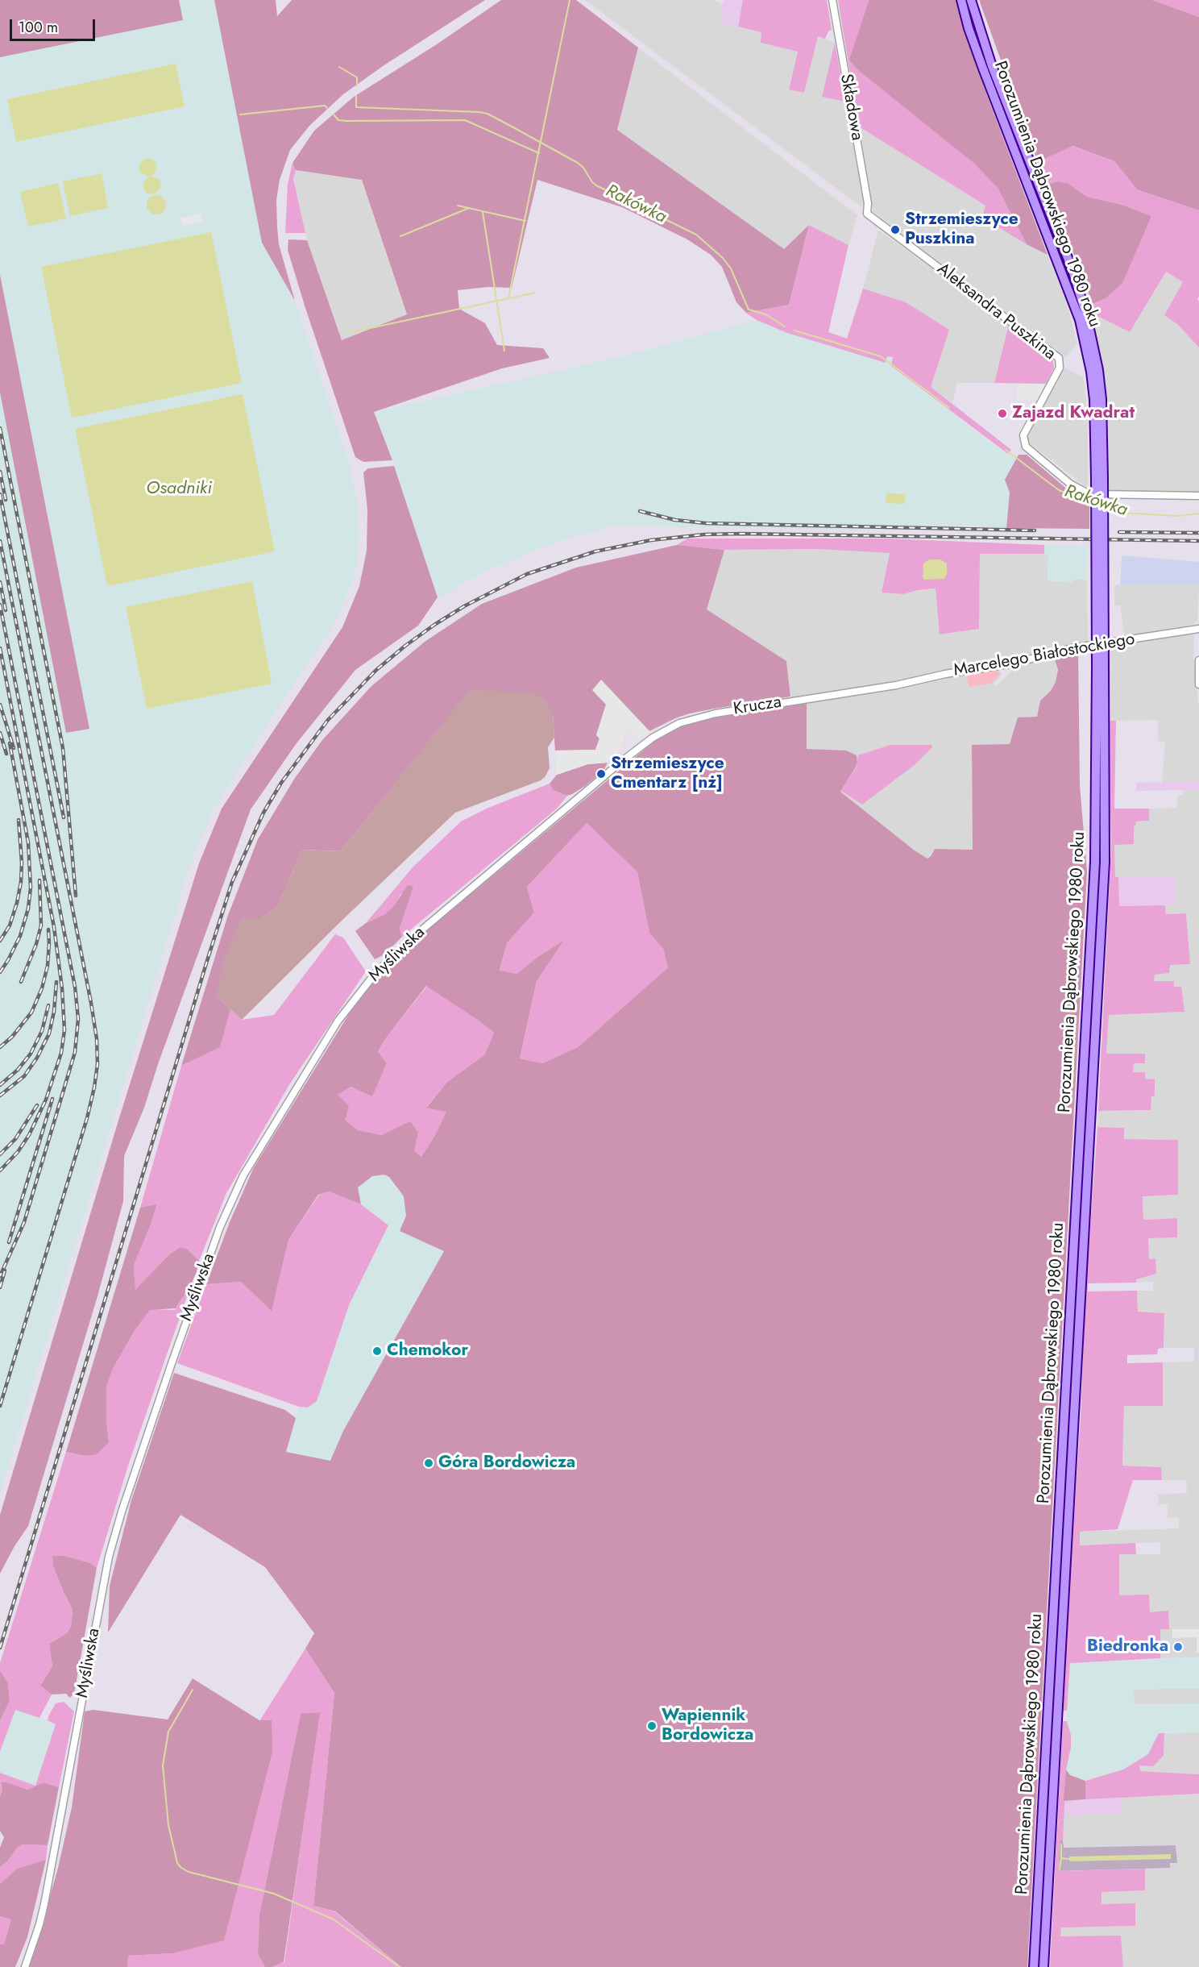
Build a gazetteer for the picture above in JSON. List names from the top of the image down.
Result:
{
  "streets": {
    "main road": ["Porozumienia Dąbrowskiego 1980 roku"],
    "street": [
      "Składowa",
      "Aleksandra Puszkina",
      "Marcelego Białostockiego",
      "Krucza",
      "Myśliwska"
    ]
  },
  "crossings": [
    ["Składowa", "Aleksandra Puszkina"],
    ["Marcelego Białostockiego", "Krucza"],
    ["Krucza", "Myśliwska"]
  ],
  "water": ["Rakówka", "Osadniki"],
  "places": [
    "Strzemieszyce Puszkina",
    "Zajazd Kwadrat",
    "Strzemieszyce Cmentarz [nż]",
    "Chemokor",
    "Góra Bordowicza",
    "Biedronka",
    "Wapiennik Bordowicza"
  ],
  "scale_bar": "100 m"
}
